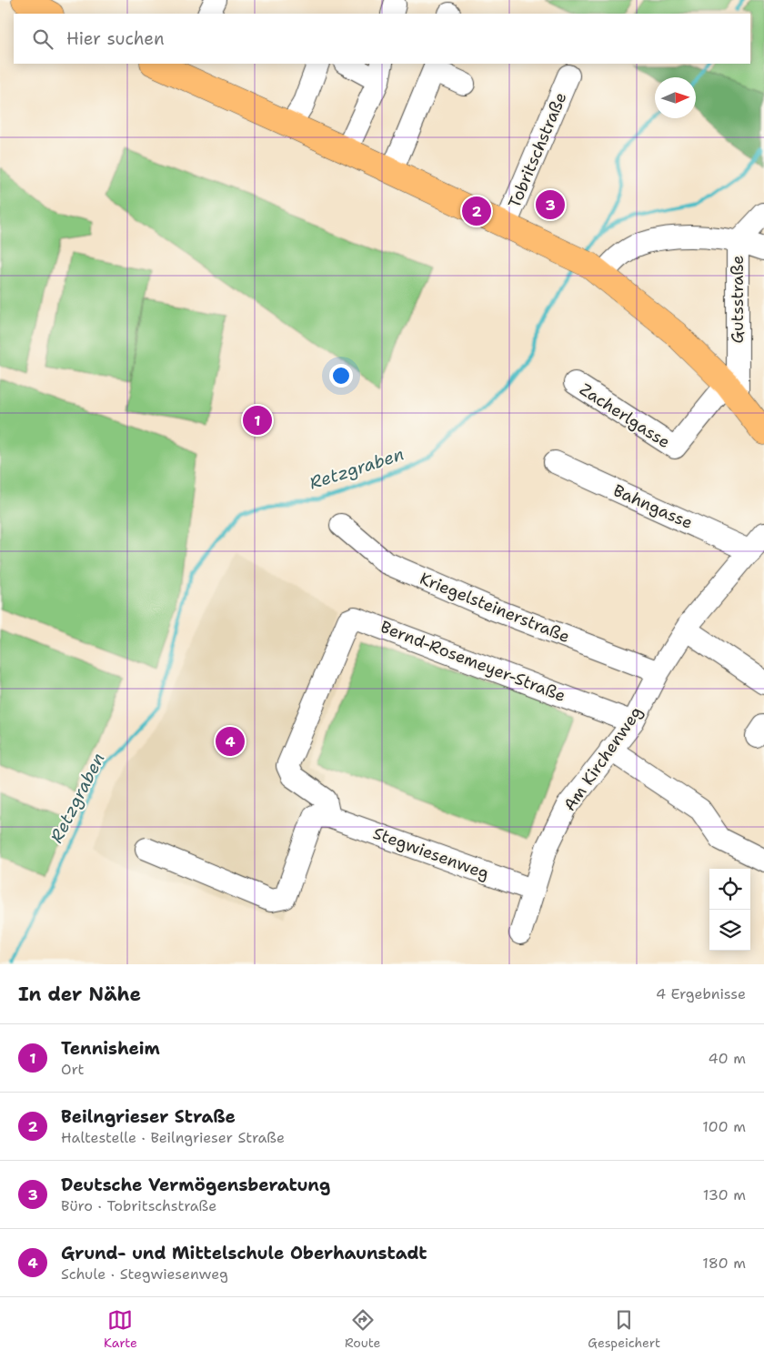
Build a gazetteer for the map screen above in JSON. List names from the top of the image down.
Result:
{
  "streets": {
    "street": [
      "Tobritschstraße",
      "Gutsstraße",
      "Zacherlgasse",
      "Bahngasse",
      "Kriegelsteinerstraße",
      "Bernd-Rosemeyer-Straße",
      "Am Kirchenweg",
      "Stegwiesenweg"
    ]
  },
  "crossings": [
    ["Gutsstraße", "Zacherlgasse"],
    ["Bahngasse", "Am Kirchenweg"],
    ["Kriegelsteinerstraße", "Am Kirchenweg"],
    ["Bernd-Rosemeyer-Straße", "Am Kirchenweg"],
    ["Bernd-Rosemeyer-Straße", "Stegwiesenweg"],
    ["Am Kirchenweg", "Stegwiesenweg"]
  ],
  "water": ["Retzgraben"],
  "north": "right",
  "page": {
    "search": "Hier suchen",
    "pins": [
      "3",
      "2",
      "1",
      "4"
    ],
    "heading": ["In der Nähe", "4 Ergebnisse"],
    "list": [
      {
        "mark": "1",
        "name": "Tennisheim",
        "note": "Ort",
        "value": "40 m"
      },
      {
        "mark": "2",
        "name": "Beilngrieser Straße",
        "note": "Haltestelle · Beilngrieser Straße",
        "value": "100 m"
      },
      {
        "mark": "3",
        "name": "Deutsche Vermögensberatung",
        "note": "Büro · Tobritschstraße",
        "value": "130 m"
      },
      {
        "mark": "4",
        "name": "Grund- und Mittelschule Oberhaunstadt",
        "note": "Schule · Stegwiesenweg",
        "value": "180 m"
      }
    ],
    "nav": ["Karte", "Route", "Gespeichert"]
  }
}
